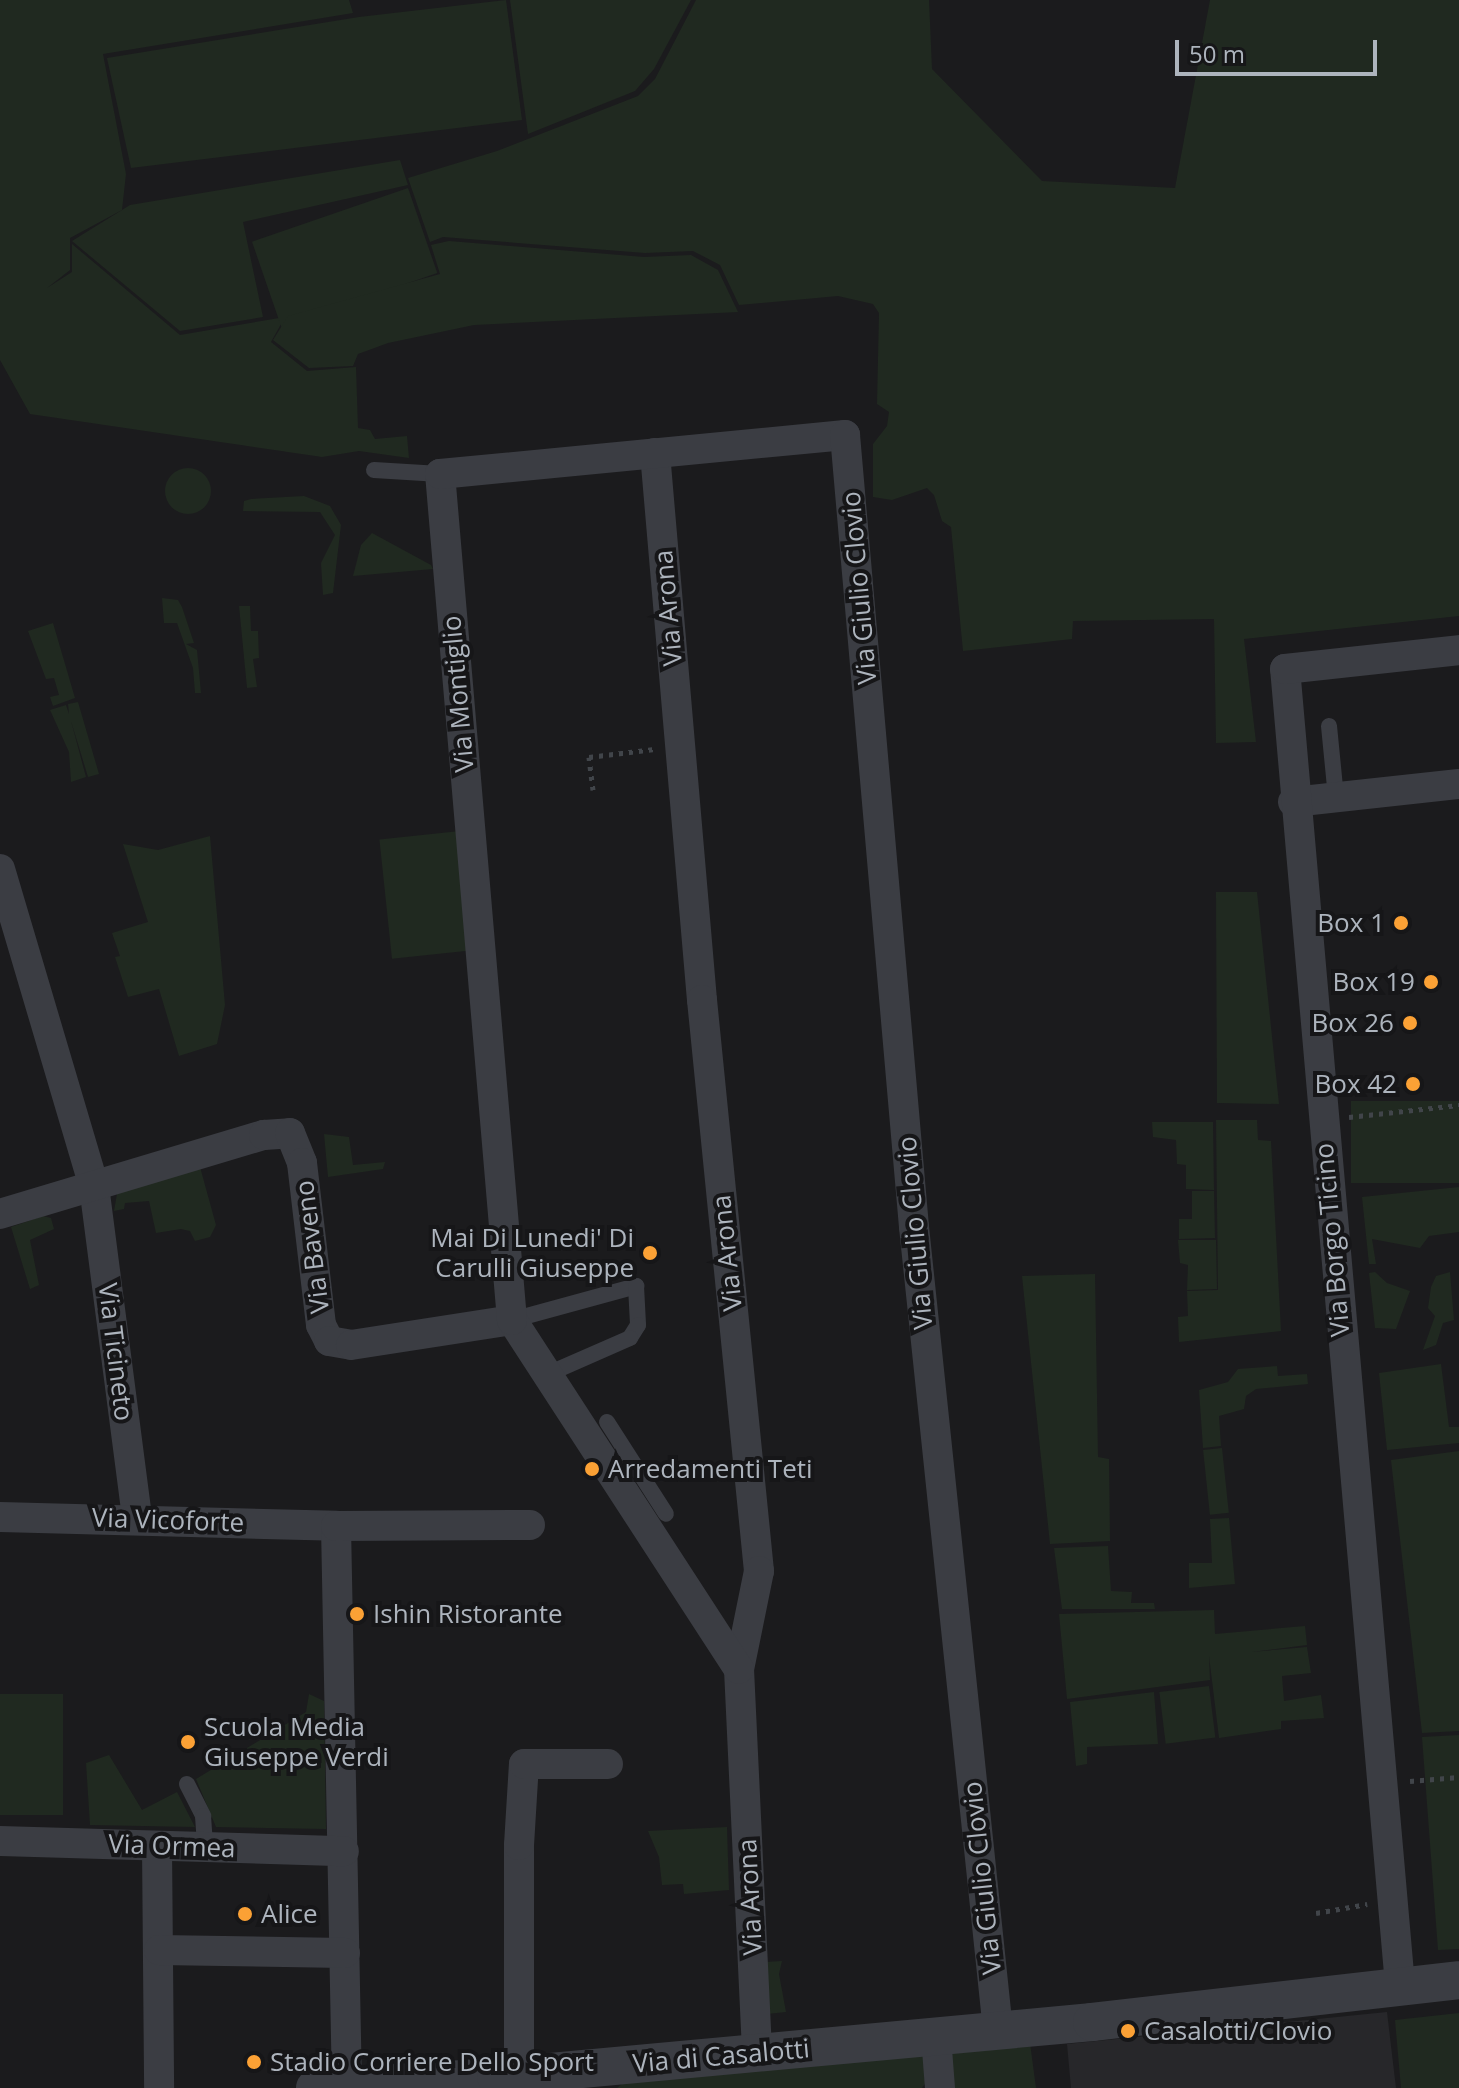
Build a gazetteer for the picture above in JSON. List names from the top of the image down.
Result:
{
  "streets": {
    "street": [
      "Via Giulio Clovio",
      "Via Arona",
      "Via Montiglio",
      "Via Borgo Ticino",
      "Via Baveno",
      "Via Ticineto",
      "Via Vicoforte",
      "Via Ormea",
      "Via di Casalotti"
    ]
  },
  "crossings": [
    ["Via Giulio Clovio", "Via Arona"],
    ["Via Giulio Clovio", "Via di Casalotti"],
    ["Via Arona", "Via di Casalotti"],
    ["Via Montiglio", "Via Baveno"],
    ["Via Borgo Ticino", "Via di Casalotti"],
    ["Via Baveno", "Via Ticineto"],
    ["Via Ticineto", "Via Vicoforte"]
  ],
  "places": [
    "Box 1",
    "Box 19",
    "Box 26",
    "Box 42",
    "Mai Di Lunedi' Di Carulli Giuseppe",
    "Arredamenti Teti",
    "Ishin Ristorante",
    "Scuola Media Giuseppe Verdi",
    "Alice",
    "Casalotti/Clovio",
    "Stadio Corriere Dello Sport"
  ],
  "scale_bar": "50 m"
}
